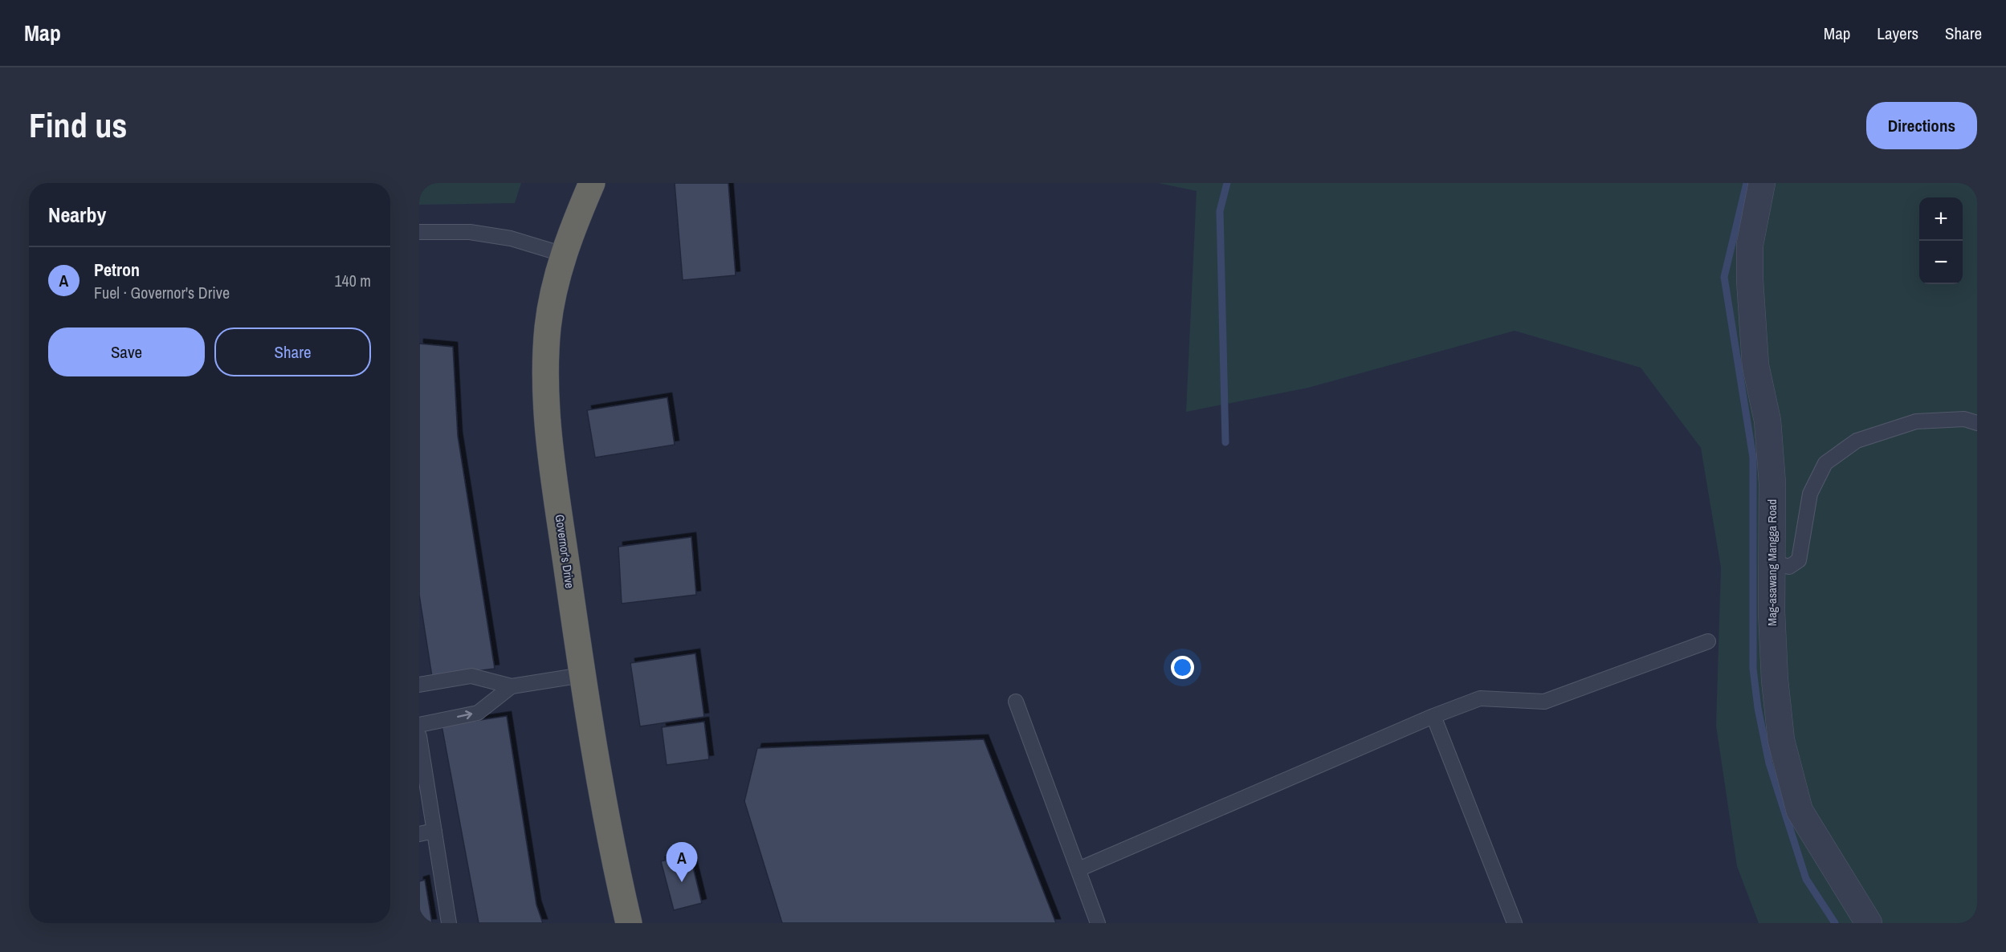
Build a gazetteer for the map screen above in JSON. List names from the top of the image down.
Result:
{
  "streets": {
    "highway": ["Governor's Drive"],
    "street": ["Mag-asawang Mangga Road"]
  },
  "page": {
    "header": "Map",
    "nav": ["Map", "Layers", "Share"],
    "buttons": [
      "Directions",
      ["Save", "Share"]
    ],
    "title": "Find us",
    "heading": "Nearby",
    "map_buttons": ["+", "−"],
    "list": [
      {
        "mark": "A",
        "name": "Petron",
        "note": "Fuel · Governor's Drive",
        "value": "140 m"
      }
    ],
    "pins": "A"
  }
}
